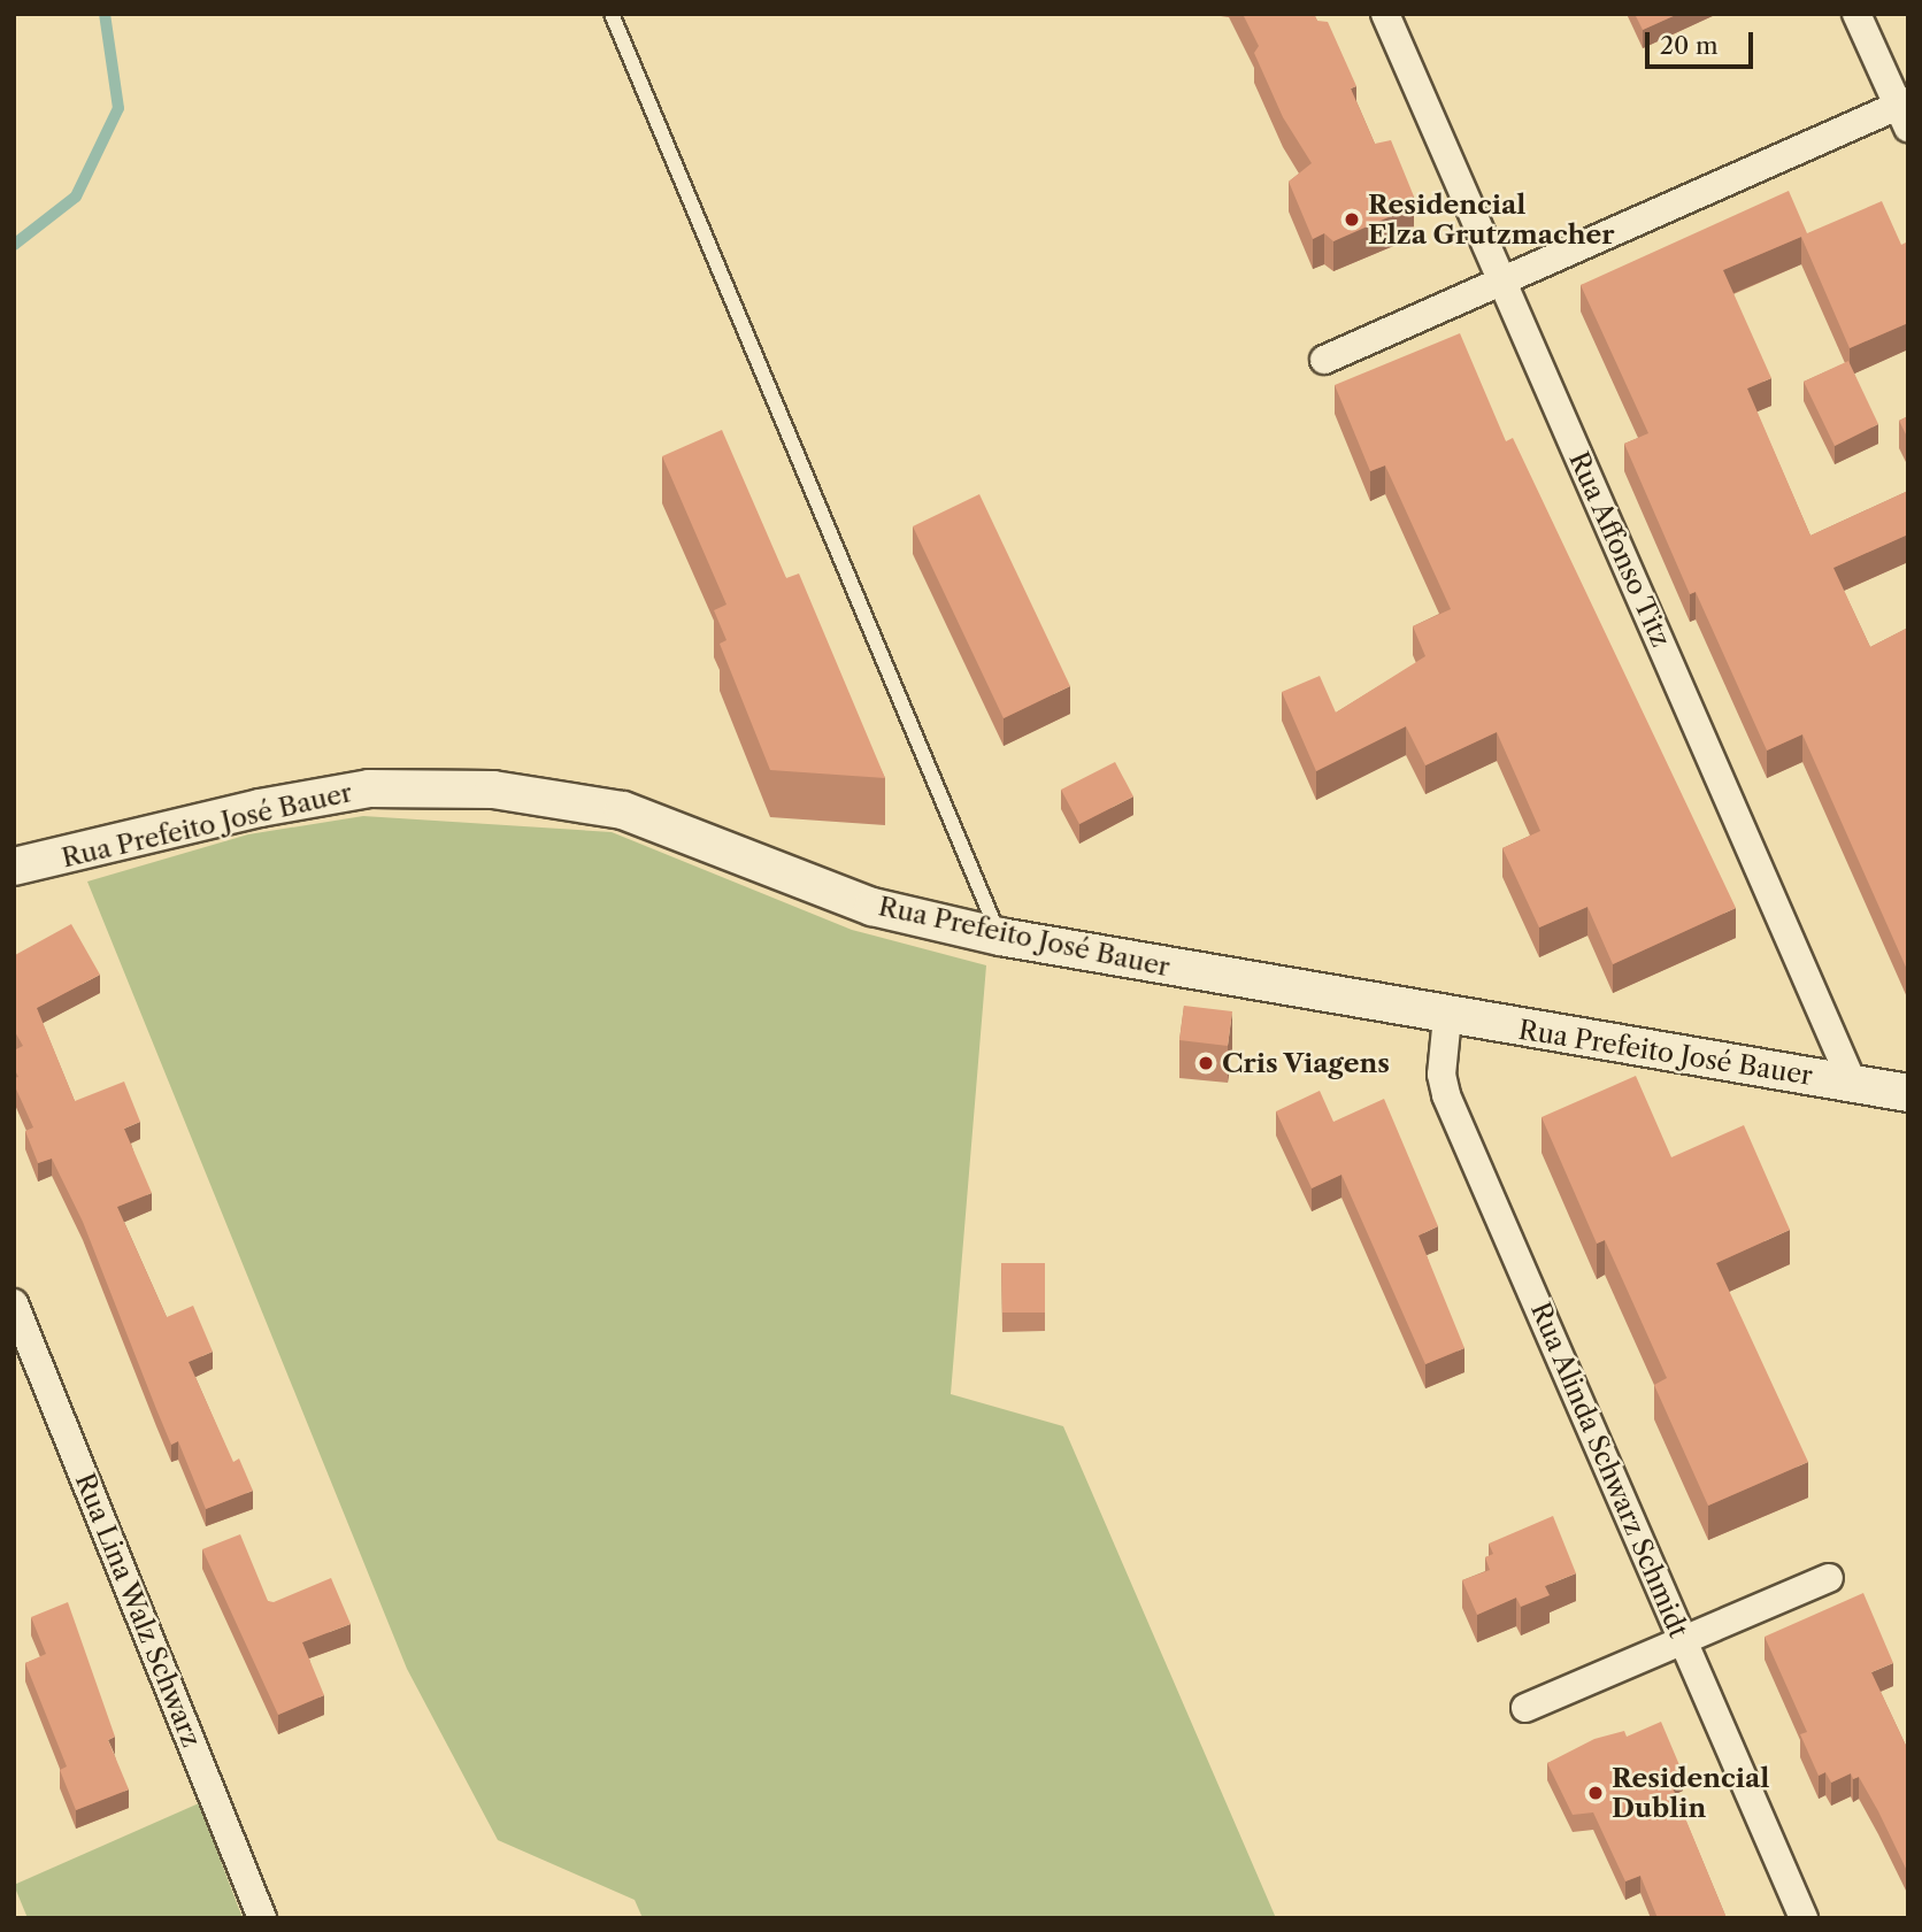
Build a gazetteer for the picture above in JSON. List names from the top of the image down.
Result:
{
  "streets": {
    "street": [
      "Rua Affonso Titz",
      "Rua Prefeito José Bauer",
      "Rua Alinda Schwarz Schmidt",
      "Rua Lina Walz Schwarz"
    ]
  },
  "crossings": [
    ["Rua Affonso Titz", "Rua Prefeito José Bauer"],
    ["Rua Prefeito José Bauer", "Rua Alinda Schwarz Schmidt"]
  ],
  "places": ["Residencial Elza Grutzmacher", "Cris Viagens", "Residencial Dublin"],
  "scale_bar": "20 m"
}
